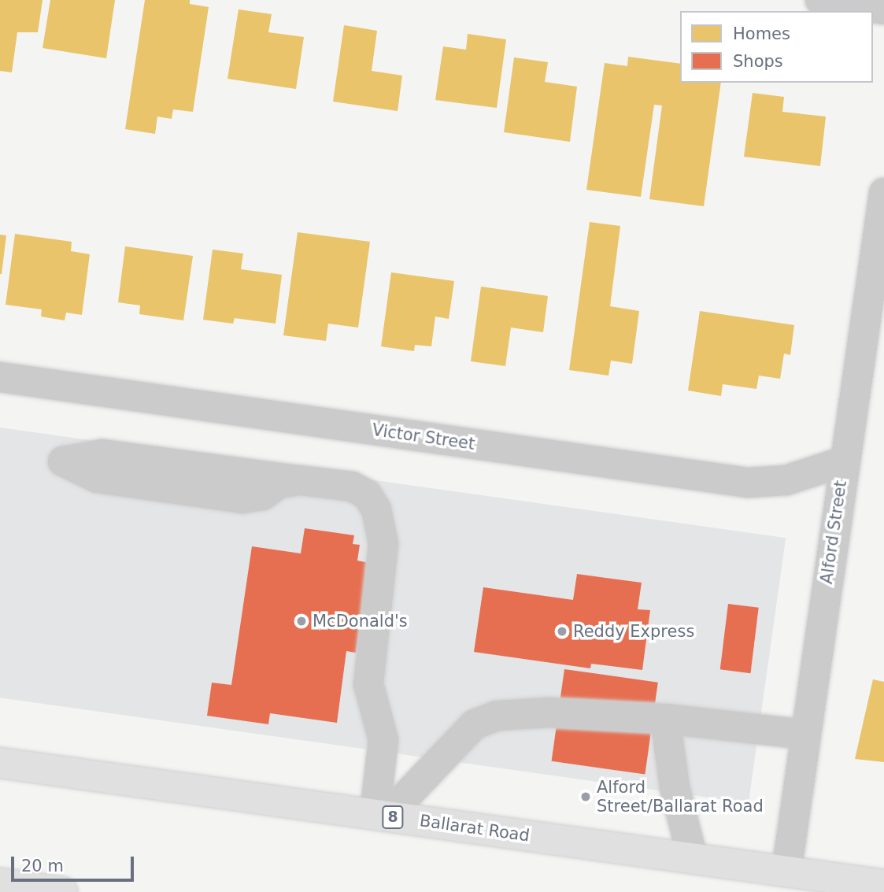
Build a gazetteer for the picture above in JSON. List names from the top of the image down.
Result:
{
  "streets": {
    "highway": ["8", "Ballarat Road"],
    "street": ["Victor Street", "Alford Street"]
  },
  "crossings": [
    ["Victor Street", "Alford Street"],
    ["Alford Street", "Ballarat Road"]
  ],
  "places": ["McDonald's", "Reddy Express", "Alford Street/Ballarat Road"],
  "legend": ["Homes", "Shops"],
  "scale_bar": "20 m"
}
